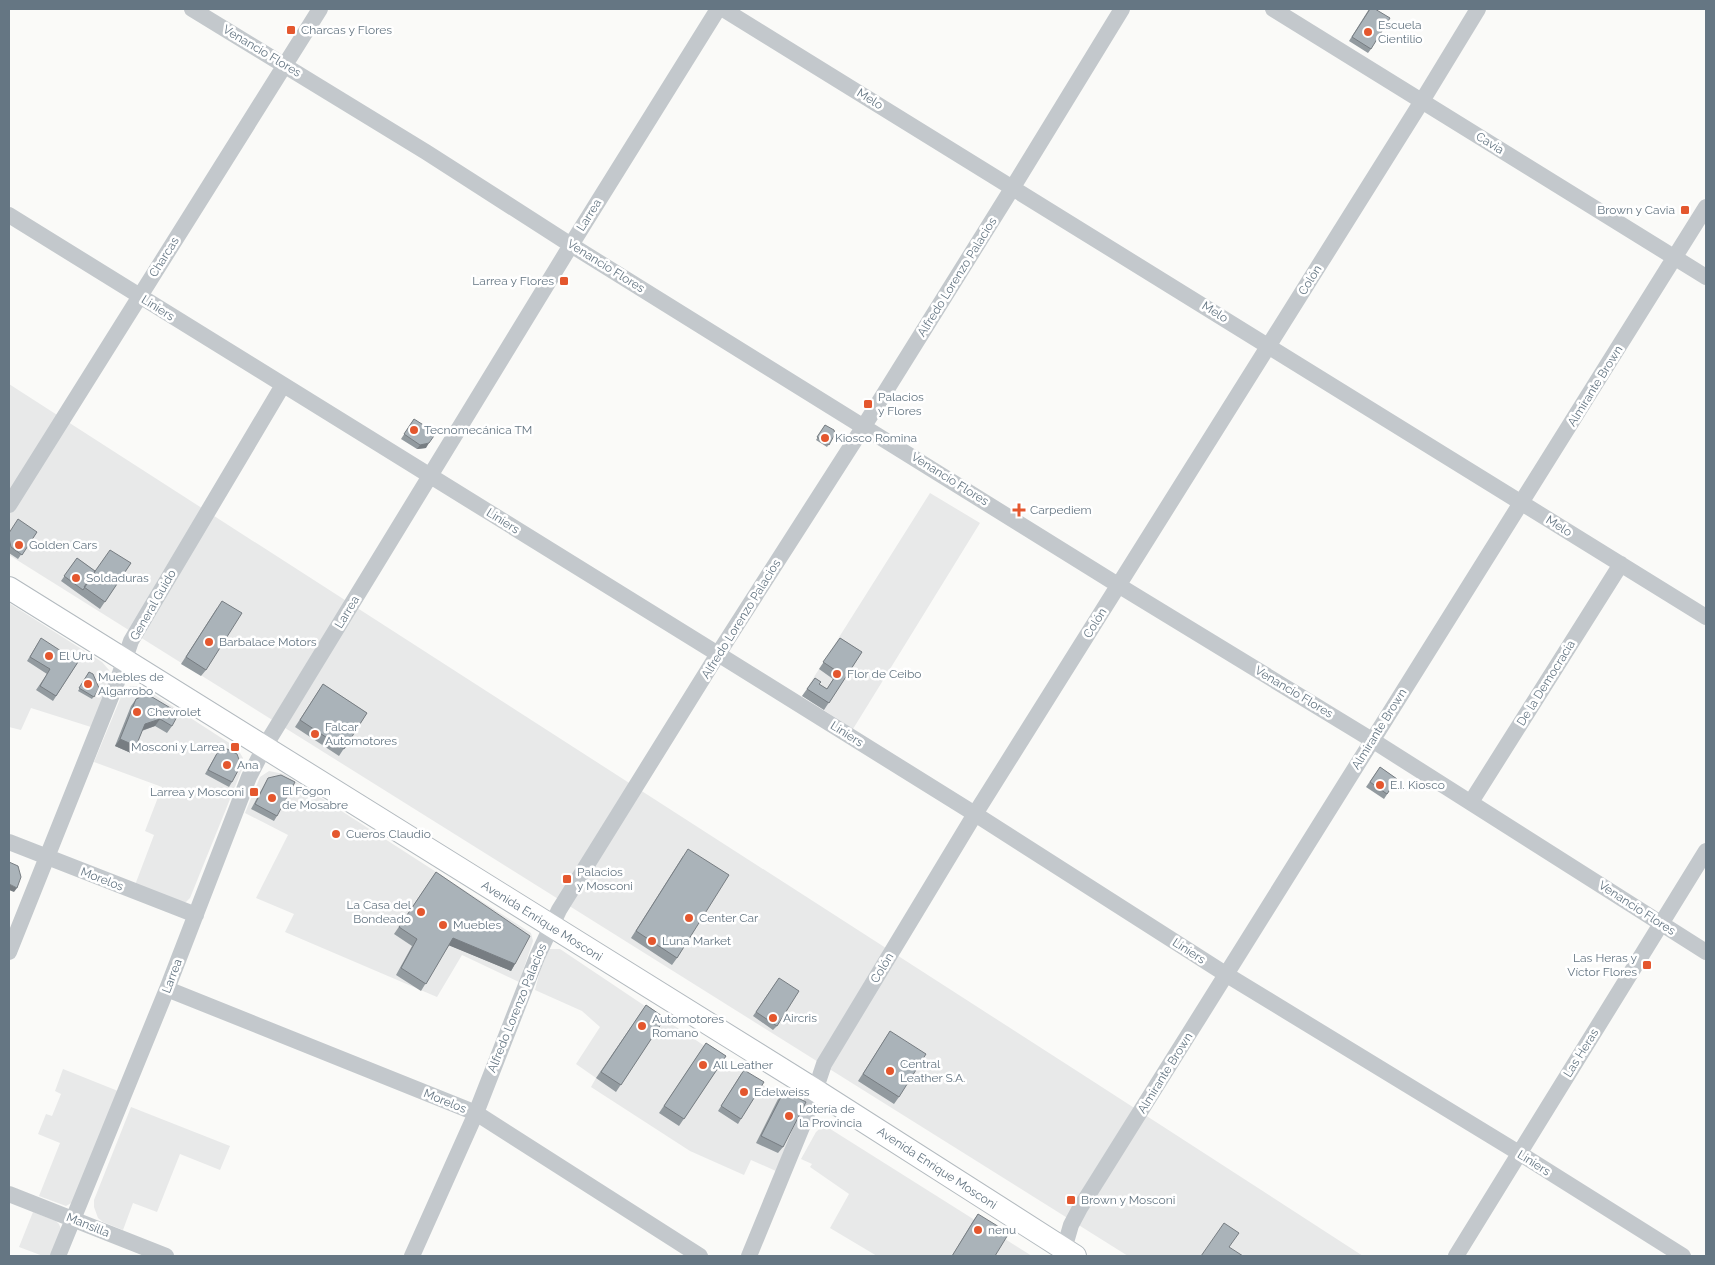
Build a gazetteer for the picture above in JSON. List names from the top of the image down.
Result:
{
  "streets": {
    "main road": ["Avenida Enrique Mosconi"],
    "street": [
      "Venancio Flores",
      "Melo",
      "Cavia",
      "Larrea",
      "Charcas",
      "Alfredo Lorenzo Palacios",
      "Colón",
      "Liniers",
      "Almirante Brown",
      "General Guido",
      "De la Democracia",
      "Morelos",
      "Las Heras",
      "Mansilla"
    ]
  },
  "crossings": [
    ["Venancio Flores", "Larrea"],
    ["Venancio Flores", "Charcas"],
    ["Venancio Flores", "Alfredo Lorenzo Palacios"],
    ["Venancio Flores", "Colón"],
    ["Venancio Flores", "Almirante Brown"],
    ["Venancio Flores", "De la Democracia"],
    ["Venancio Flores", "Las Heras"],
    ["Melo", "Alfredo Lorenzo Palacios"],
    ["Melo", "Colón"],
    ["Melo", "Almirante Brown"],
    ["Melo", "De la Democracia"],
    ["Cavia", "Colón"],
    ["Cavia", "Almirante Brown"],
    ["Larrea", "Liniers"],
    ["Larrea", "Morelos"],
    ["Larrea", "Avenida Enrique Mosconi"],
    ["Larrea", "Mansilla"],
    ["Charcas", "Liniers"],
    ["Alfredo Lorenzo Palacios", "Liniers"],
    ["Alfredo Lorenzo Palacios", "Morelos"],
    ["Alfredo Lorenzo Palacios", "Avenida Enrique Mosconi"],
    ["Colón", "Liniers"],
    ["Colón", "Avenida Enrique Mosconi"],
    ["Liniers", "Almirante Brown"],
    ["Liniers", "General Guido"],
    ["Liniers", "Las Heras"],
    ["Almirante Brown", "Avenida Enrique Mosconi"],
    ["General Guido", "Morelos"],
    ["General Guido", "Avenida Enrique Mosconi"]
  ],
  "places": {
    "transit": [
      "Charcas y Flores",
      "Brown y Cavia",
      "Larrea y Flores",
      "Palacios y Flores",
      "Mosconi y Larrea",
      "Larrea y Mosconi",
      "Palacios y Mosconi",
      "Las Heras y Víctor Flores",
      "Brown y Mosconi"
    ],
    "other": [
      "Escuela Cientilio",
      "Tecnomecánica TM",
      "Kiosco Romina",
      "Golden Cars",
      "Soldaduras",
      "Barbalace Motors",
      "El Uru",
      "Flor de Ceibo",
      "Muebles de Algarrobo",
      "Chevrolet",
      "Falcar Automotores",
      "Ana",
      "E.I. Kiosco",
      "El Fogon de Mosabre",
      "Cueros Claudio",
      "La Casa del Bondeado",
      "Center Car",
      "Muebles",
      "Luna Market",
      "Aircris",
      "Automotores Romano",
      "All Leather",
      "Central Leather S.A.",
      "Edelweiss",
      "Lotería de la Provincia",
      "nenu"
    ],
    "health": ["Carpediem"]
  }
}
